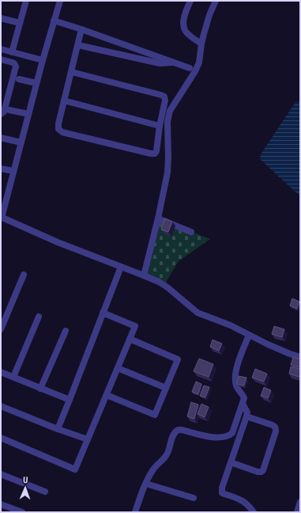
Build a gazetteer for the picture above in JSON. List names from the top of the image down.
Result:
{
  "north": "top"
}
